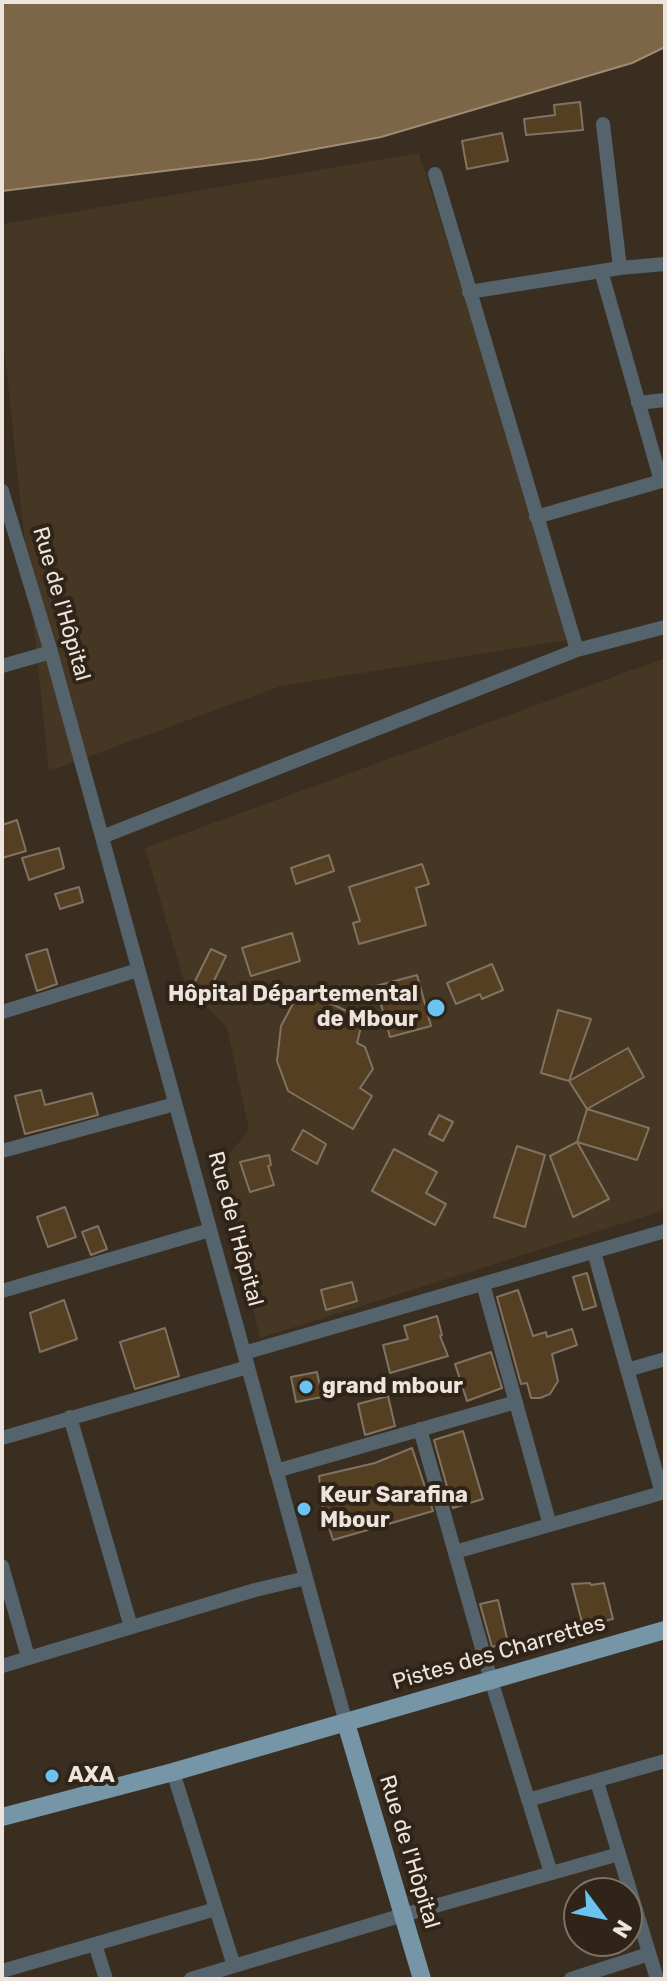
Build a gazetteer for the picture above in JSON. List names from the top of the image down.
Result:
{
  "streets": {
    "main road": ["Rue de l'Hôpital", "Pistes des Charrettes"]
  },
  "crossings": [
    ["Rue de l'Hôpital", "Pistes des Charrettes"]
  ],
  "places": [
    "Hôpital Départemental de Mbour",
    "grand mbour",
    "Keur Sarafina Mbour",
    "AXA"
  ],
  "north": "bottom right"
}
